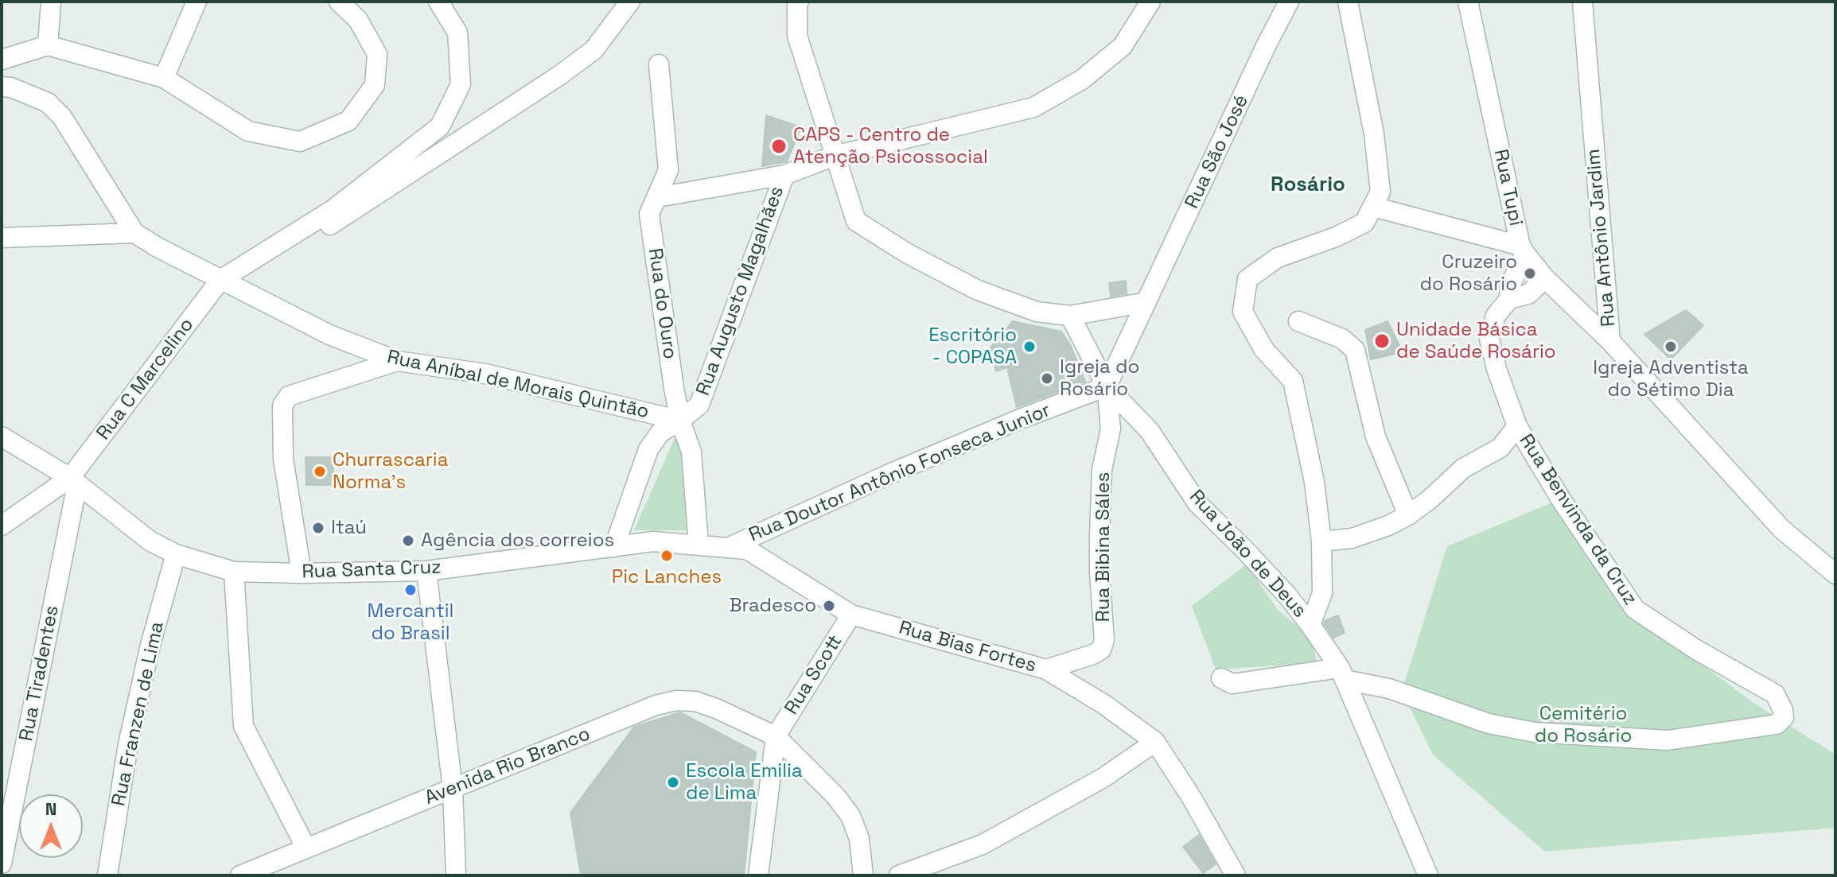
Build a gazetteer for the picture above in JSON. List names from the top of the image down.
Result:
{
  "streets": {
    "street": [
      "Rua São José",
      "Rua Tupi",
      "Rua Antônio Jardim",
      "Rua Augusto Magalhães",
      "Rua do Ouro",
      "Rua C Marcelino",
      "Rua Aníbal de Morais Quintão",
      "Rua Doutor Antônio Fonseca Junior",
      "Rua Benvinda da Cruz",
      "Rua Bibina Sáles",
      "Rua João de Deus",
      "Rua Santa Cruz",
      "Rua Bias Fortes",
      "Rua Tiradentes",
      "Rua Scott",
      "Rua Franzen de Lima",
      "Avenida Rio Branco"
    ]
  },
  "crossings": [
    ["Rua São José", "Rua Doutor Antônio Fonseca Junior"],
    ["Rua São José", "Rua Bibina Sáles"],
    ["Rua São José", "Rua João de Deus"],
    ["Rua Tupi", "Rua Antônio Jardim"],
    ["Rua Tupi", "Rua Benvinda da Cruz"],
    ["Rua Augusto Magalhães", "Rua do Ouro"],
    ["Rua Augusto Magalhães", "Rua Aníbal de Morais Quintão"],
    ["Rua Augusto Magalhães", "Rua Santa Cruz"],
    ["Rua do Ouro", "Rua Aníbal de Morais Quintão"],
    ["Rua do Ouro", "Rua Santa Cruz"],
    ["Rua do Ouro", "Rua Bias Fortes"],
    ["Rua C Marcelino", "Rua Aníbal de Morais Quintão"],
    ["Rua C Marcelino", "Rua Santa Cruz"],
    ["Rua C Marcelino", "Rua Tiradentes"],
    ["Rua Doutor Antônio Fonseca Junior", "Rua Bibina Sáles"],
    ["Rua Doutor Antônio Fonseca Junior", "Rua João de Deus"],
    ["Rua Doutor Antônio Fonseca Junior", "Rua Bias Fortes"],
    ["Rua Benvinda da Cruz", "Rua João de Deus"],
    ["Rua Bibina Sáles", "Rua João de Deus"],
    ["Rua Bibina Sáles", "Rua Bias Fortes"],
    ["Rua Santa Cruz", "Rua Bias Fortes"],
    ["Rua Santa Cruz", "Rua Tiradentes"],
    ["Rua Santa Cruz", "Rua Franzen de Lima"],
    ["Rua Bias Fortes", "Rua Scott"],
    ["Rua Scott", "Avenida Rio Branco"]
  ],
  "districts": ["Rosário"],
  "parks": ["Cemitério do Rosário"],
  "places": [
    "CAPS - Centro de Atenção Psicossocial",
    "Cruzeiro do Rosário",
    "Unidade Básica de Saúde Rosário",
    "Escritório - COPASA",
    "Igreja Adventista do Sétimo Dia",
    "Igreja do Rosário",
    "Churrascaria Norma's",
    "Itaú",
    "Agência dos correios",
    "Pic Lanches",
    "Mercantil do Brasil",
    "Bradesco",
    "Escola Emilia de Lima"
  ],
  "north": "top"
}
